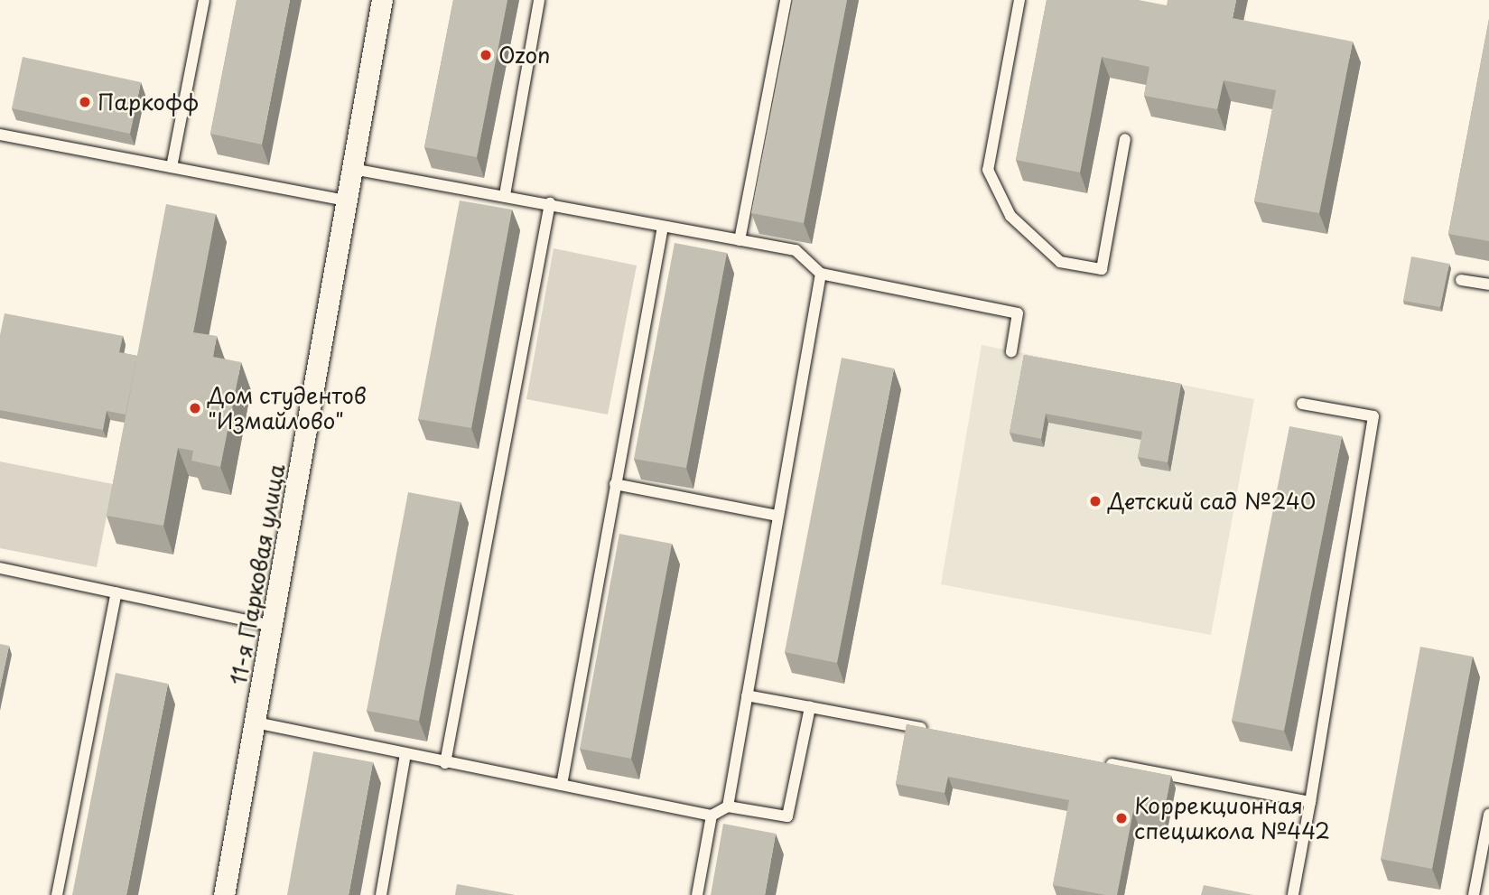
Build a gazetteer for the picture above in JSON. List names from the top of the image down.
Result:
{
  "streets": {
    "street": ["11-я Парковая улица"]
  },
  "places": [
    "Ozon",
    "Паркофф",
    "Дом студентов \"Измайлово\"",
    "Детский сад №240",
    "Коррекционная спецшкола №442"
  ]
}
